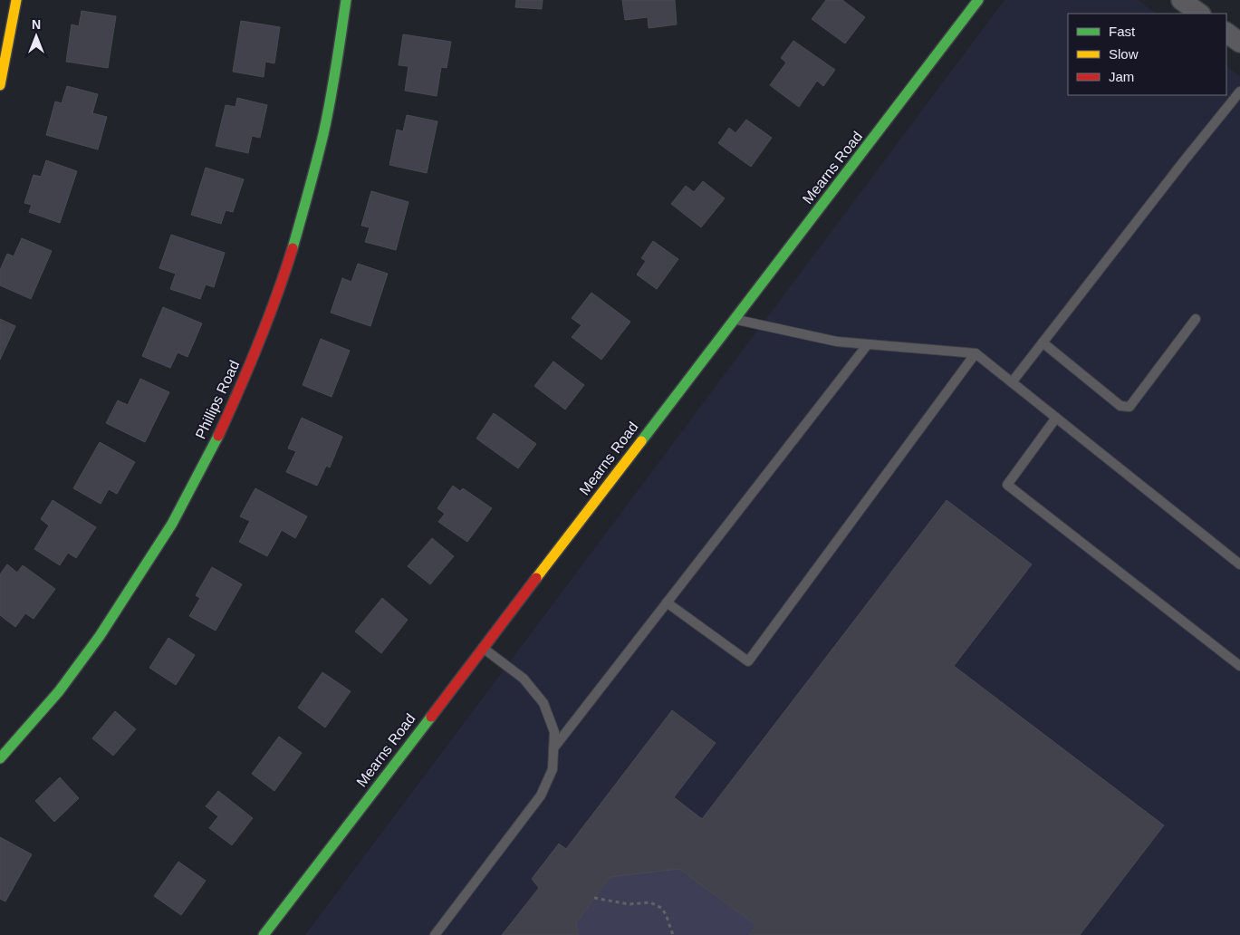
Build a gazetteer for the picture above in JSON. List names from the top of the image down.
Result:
{
  "streets": {
    "street": ["Mearns Road", "Phillips Road"]
  },
  "legend": ["Fast", "Slow", "Jam"],
  "north": "top"
}
